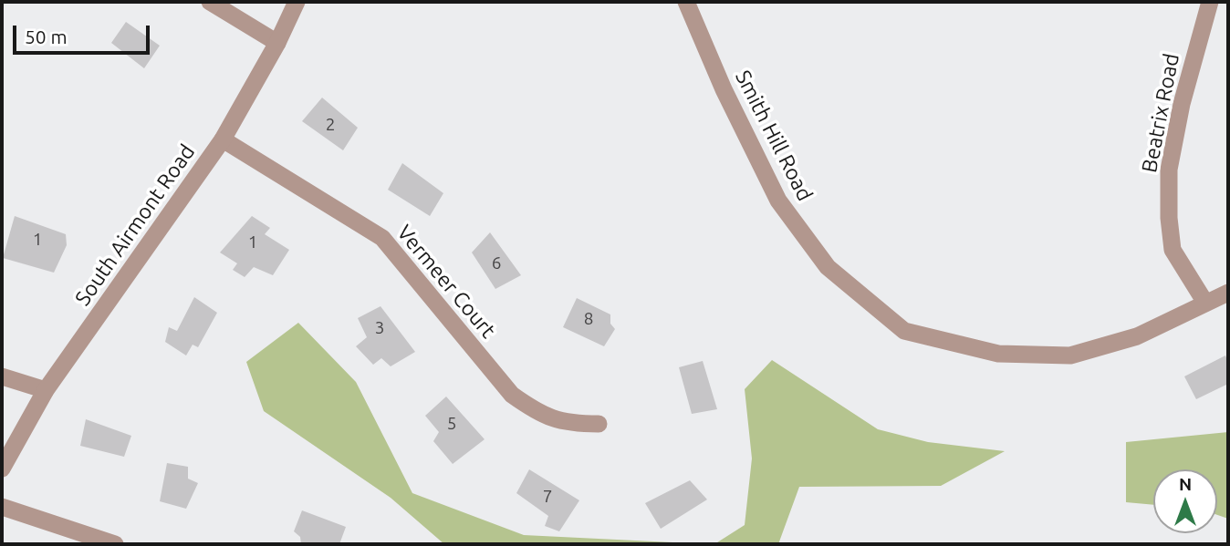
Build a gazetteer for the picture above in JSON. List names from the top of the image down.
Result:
{
  "streets": {
    "street": [
      "Beatrix Road",
      "Smith Hill Road",
      "South Airmont Road",
      "Vermeer Court"
    ]
  },
  "crossings": [
    ["Beatrix Road", "Smith Hill Road"],
    ["South Airmont Road", "Vermeer Court"]
  ],
  "house_numbers": [
    "2",
    "1",
    "1",
    "6",
    "8",
    "3",
    "5",
    "7"
  ],
  "scale_bar": "50 m",
  "north": "top"
}
